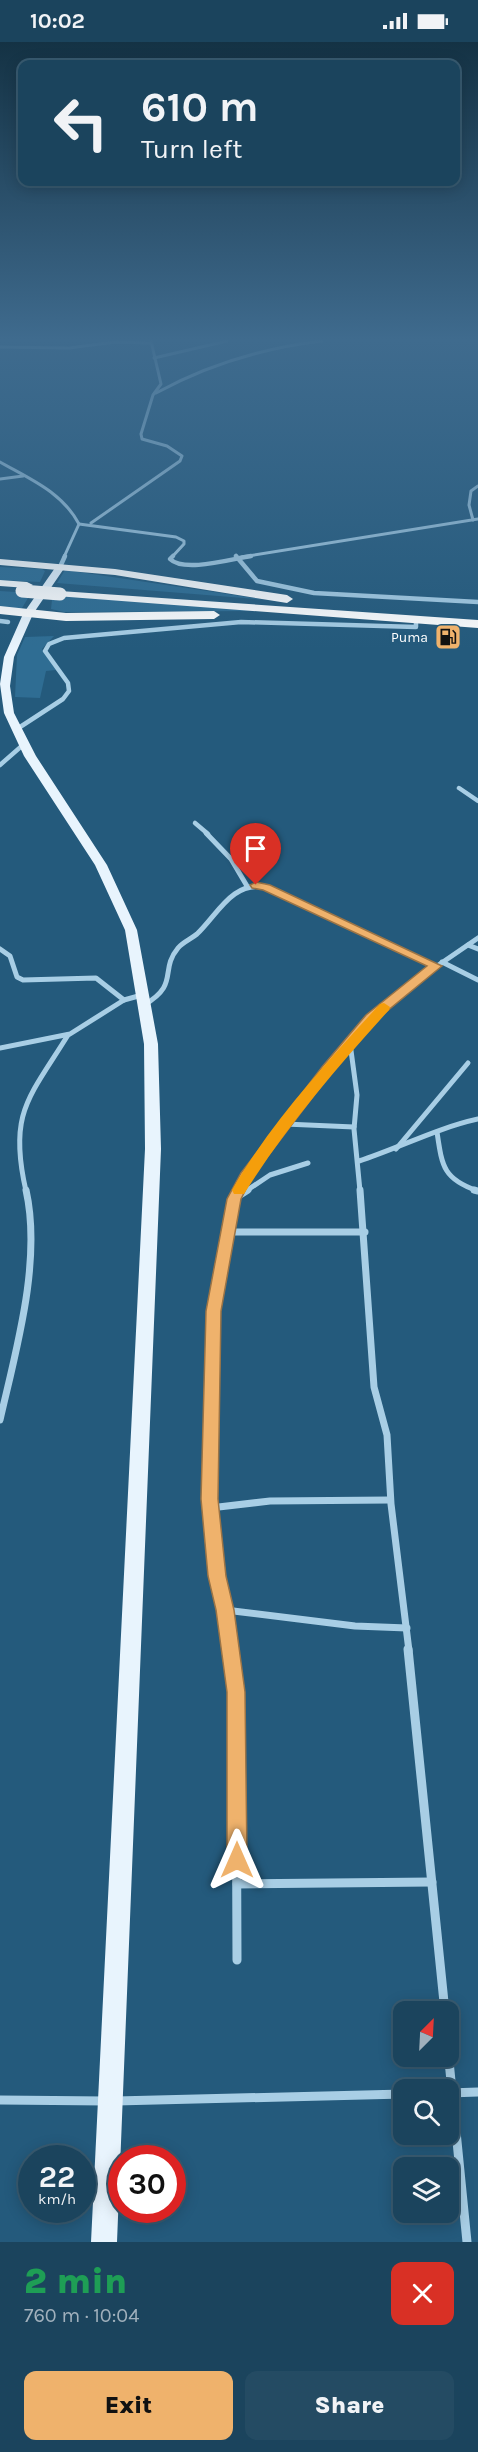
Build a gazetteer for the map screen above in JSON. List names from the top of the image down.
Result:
{
  "places": {
    "fuel station": ["Puma"]
  },
  "north": "top right",
  "page": {
    "status": "10:02",
    "turn": ["610 m", "Turn left"],
    "speed": "22 km/h",
    "limit": "30",
    "heading": ["2 min", "760 m · 10:04"],
    "buttons": ["Exit", "Share"]
  }
}
